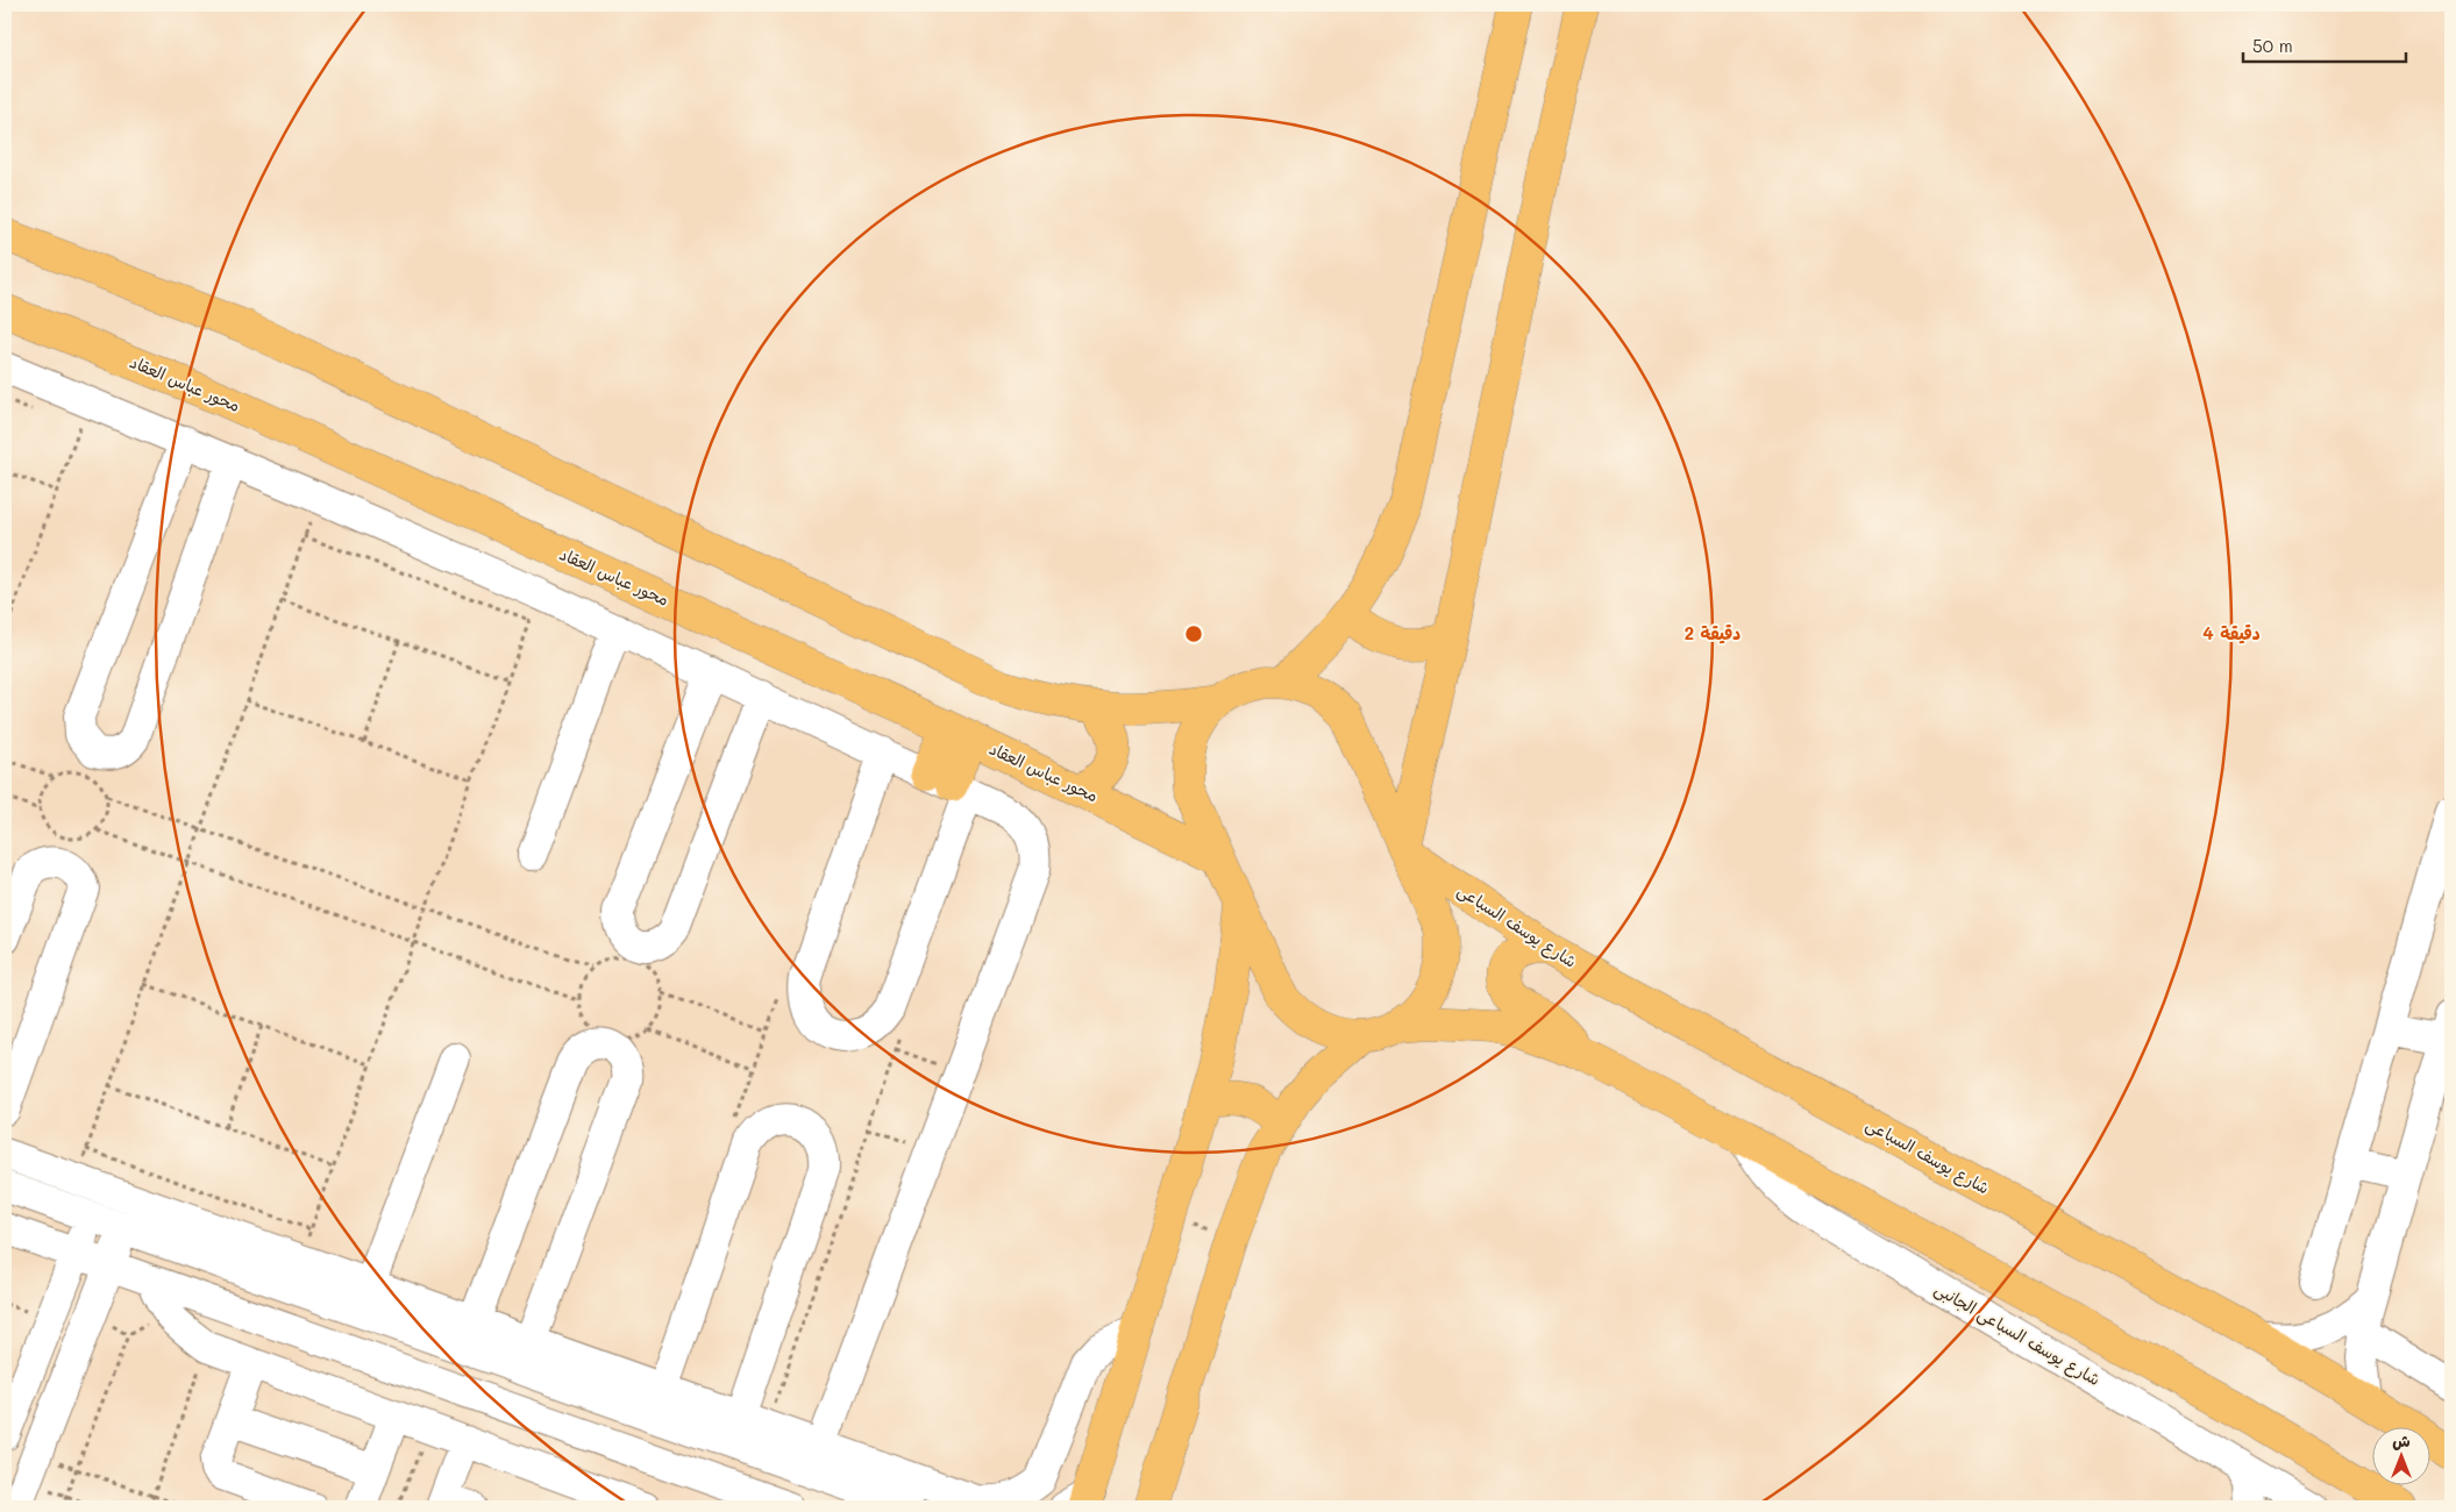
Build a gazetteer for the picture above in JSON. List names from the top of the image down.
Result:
{
  "streets": {
    "main road": ["محور عباس العقاد", "شارع يوسف السباعى"],
    "street": ["شارع يوسف السباعى الجانبى"]
  },
  "scale_bar": "50 m",
  "north": "top",
  "rings": ["2 دقيقة", "4 دقيقة"]
}
